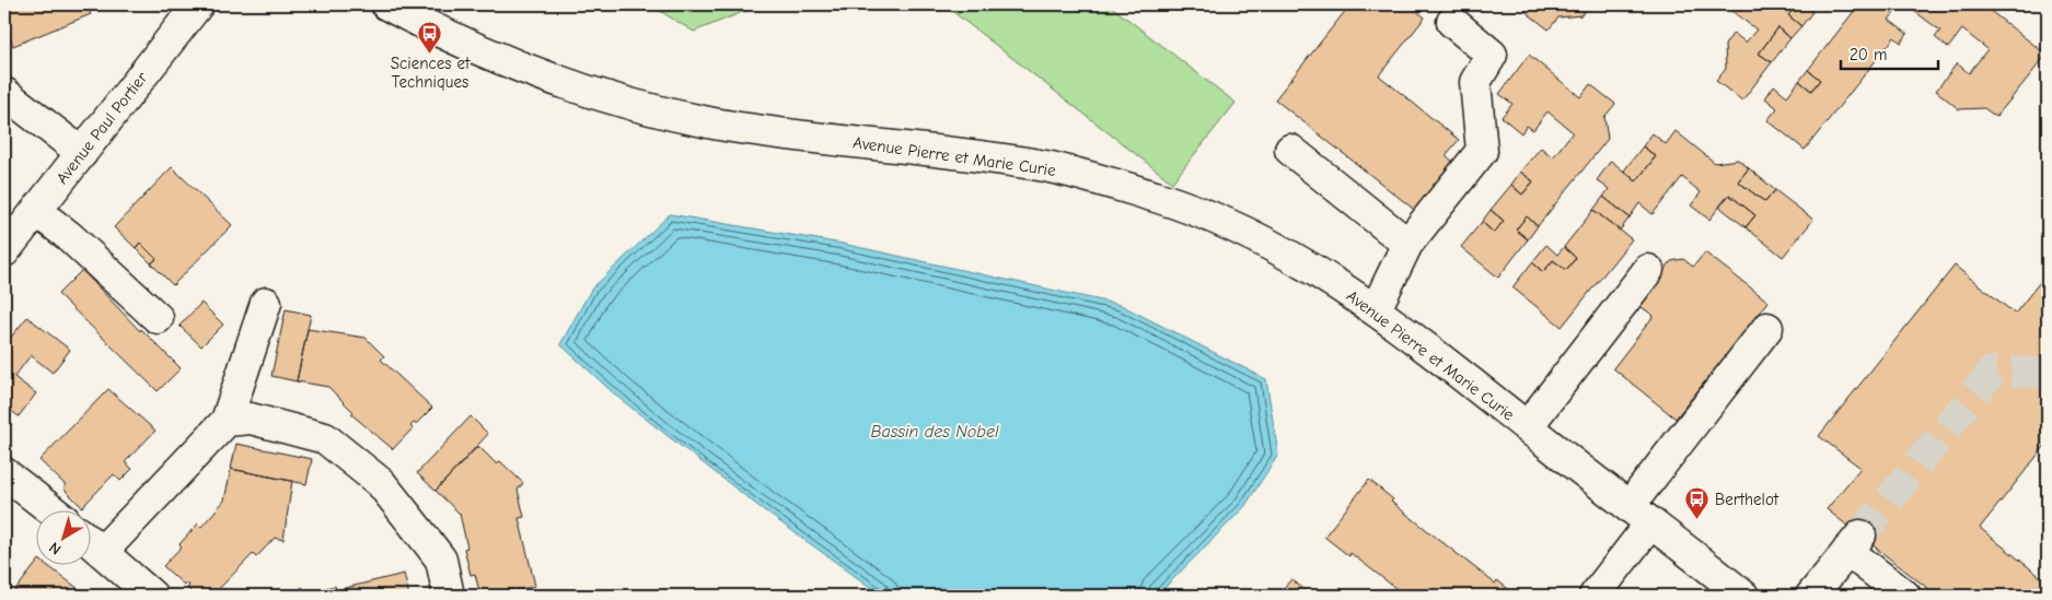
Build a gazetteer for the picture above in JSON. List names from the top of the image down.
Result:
{
  "streets": {
    "street": ["Avenue Paul Portier", "Avenue Pierre et Marie Curie"]
  },
  "water": ["Bassin des Nobel"],
  "places": {
    "bus stop": ["Sciences et Techniques", "Berthelot"]
  },
  "scale_bar": "20 m",
  "north": "bottom left"
}
